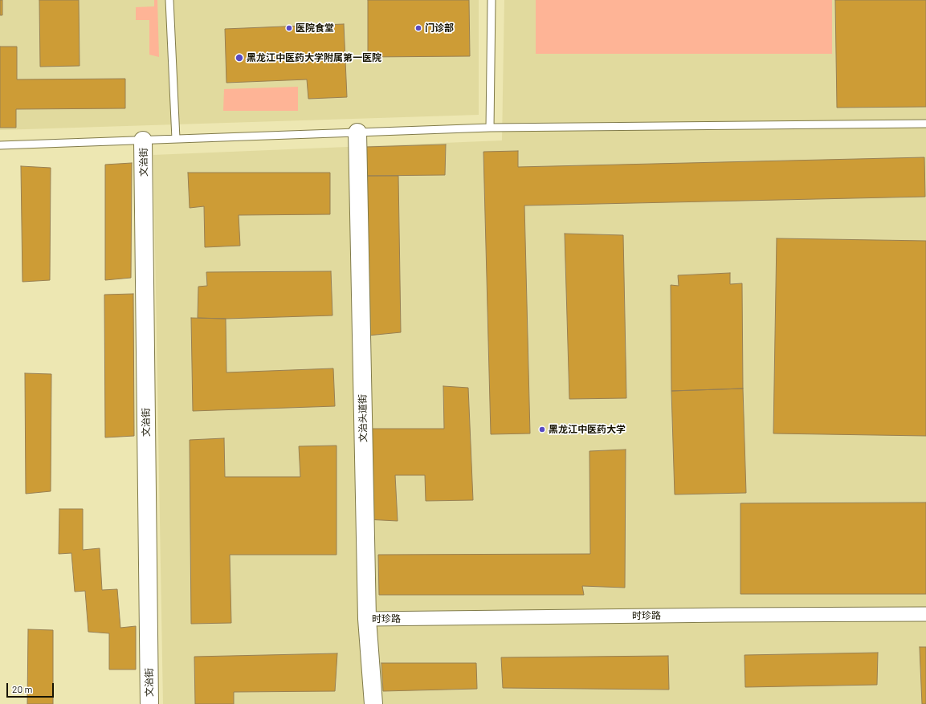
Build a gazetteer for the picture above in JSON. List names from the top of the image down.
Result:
{
  "streets": {
    "street": ["文治街", "文治头道街", "时珍路"]
  },
  "crossings": [
    ["文治头道街", "时珍路"]
  ],
  "places": [
    "医院食堂",
    "门诊部",
    "黑龙江中医药大学附属第一医院",
    "黑龙江中医药大学"
  ],
  "scale_bar": "20 m"
}
